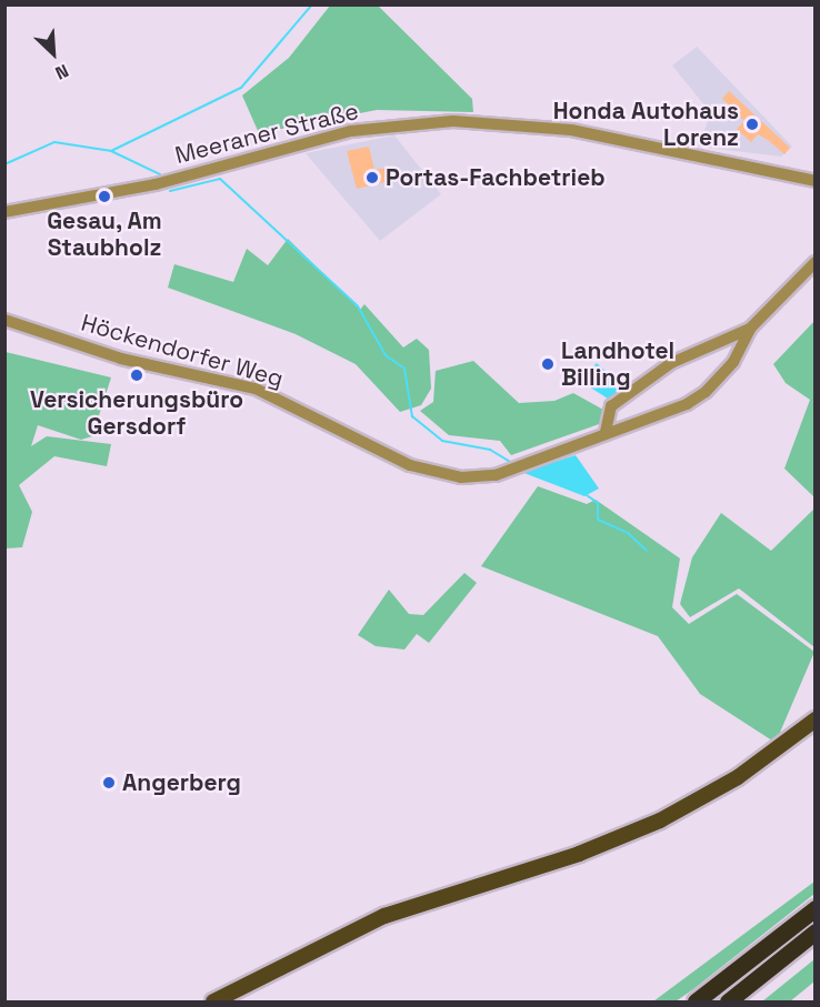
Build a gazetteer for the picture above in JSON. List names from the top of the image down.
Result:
{
  "streets": {
    "street": ["Meeraner Straße", "Höckendorfer Weg"]
  },
  "places": [
    "Honda Autohaus Lorenz",
    "Portas-Fachbetrieb",
    "Gesau, Am Staubholz",
    "Landhotel Billing",
    "Versicherungsbüro Gersdorf",
    "Angerberg"
  ],
  "north": "bottom right"
}
